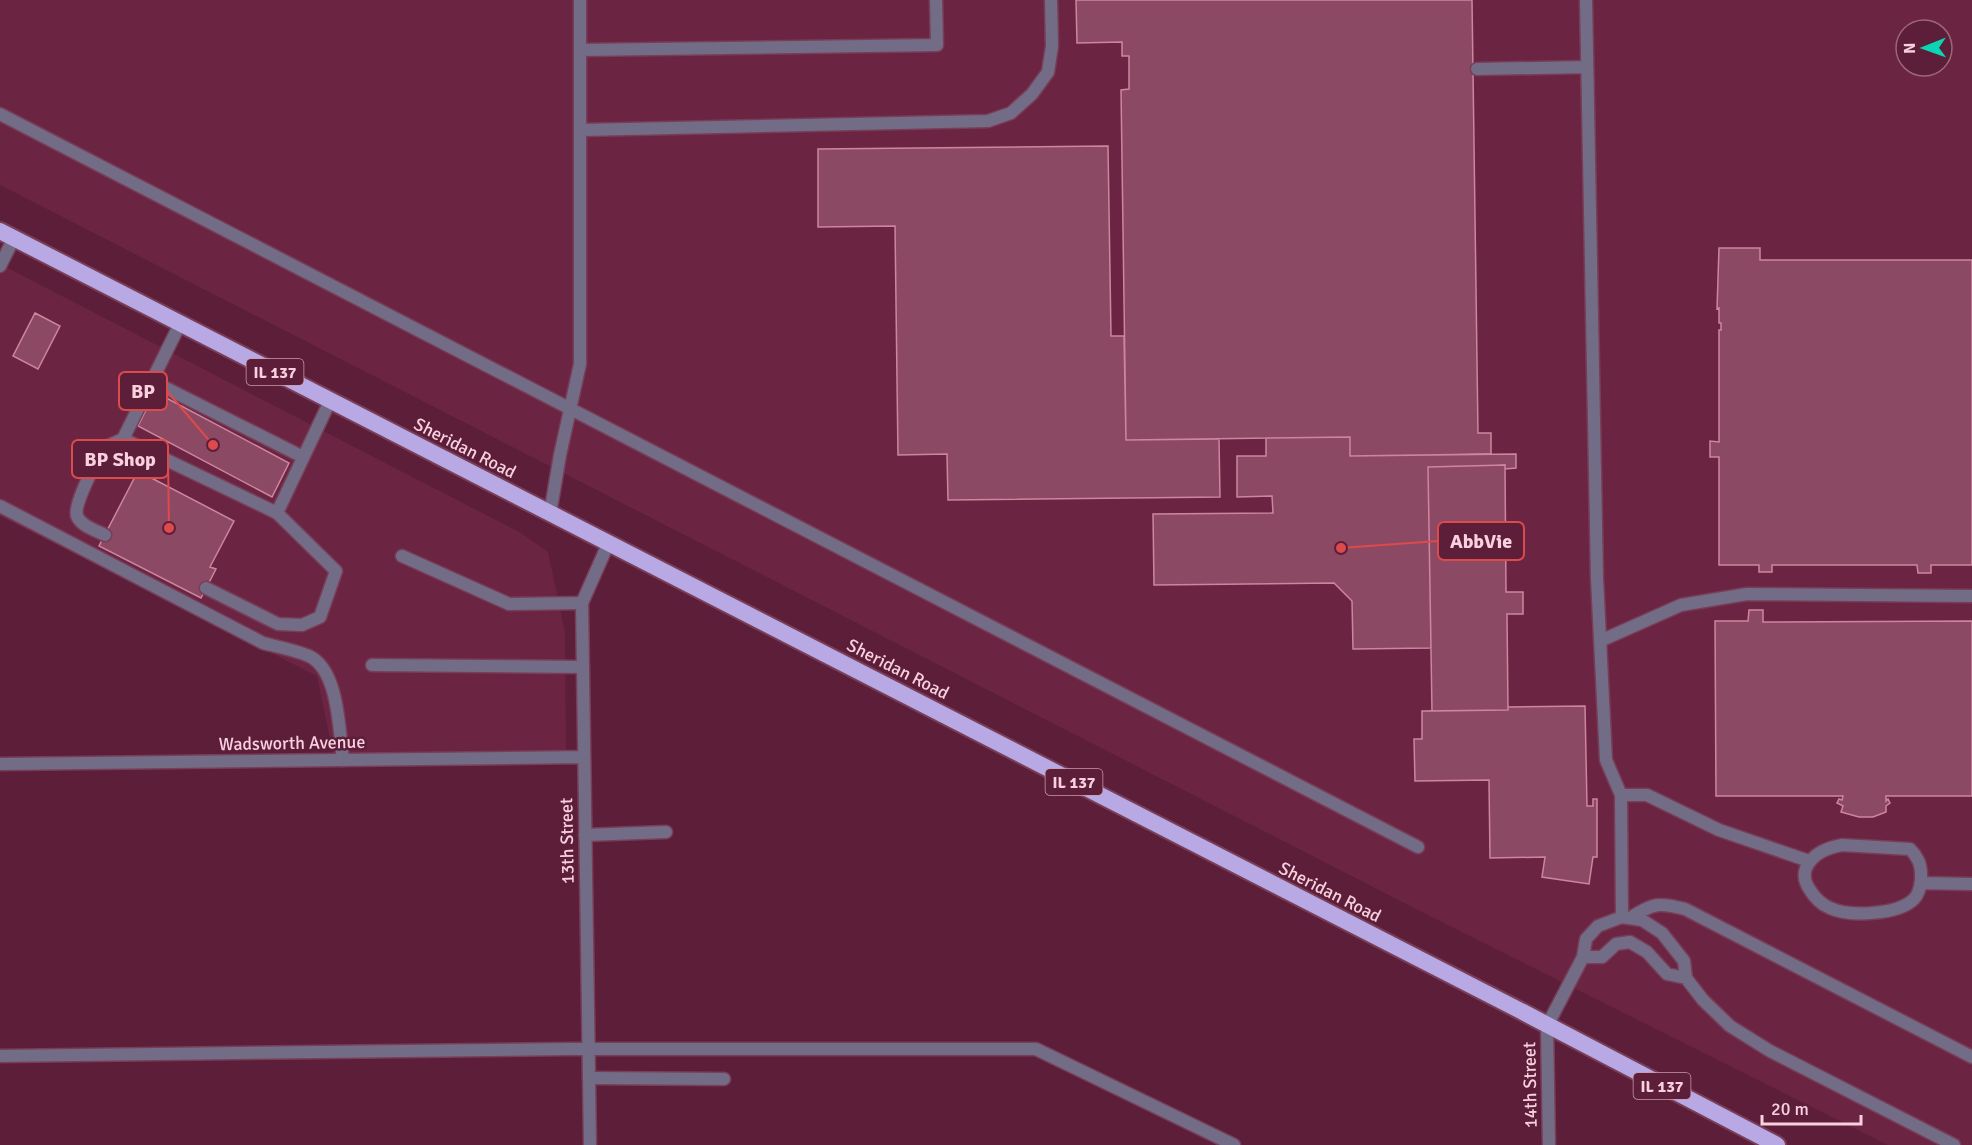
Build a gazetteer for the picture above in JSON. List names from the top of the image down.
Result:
{
  "streets": {
    "highway": ["IL 137", "Sheridan Road"],
    "street": ["Wadsworth Avenue", "13th Street", "14th Street"]
  },
  "crossings": [
    ["Sheridan Road", "13th Street"],
    ["Sheridan Road", "14th Street"],
    ["Wadsworth Avenue", "13th Street"]
  ],
  "places": ["BP", "BP Shop", "AbbVie"],
  "scale_bar": "20 m",
  "north": "left"
}
